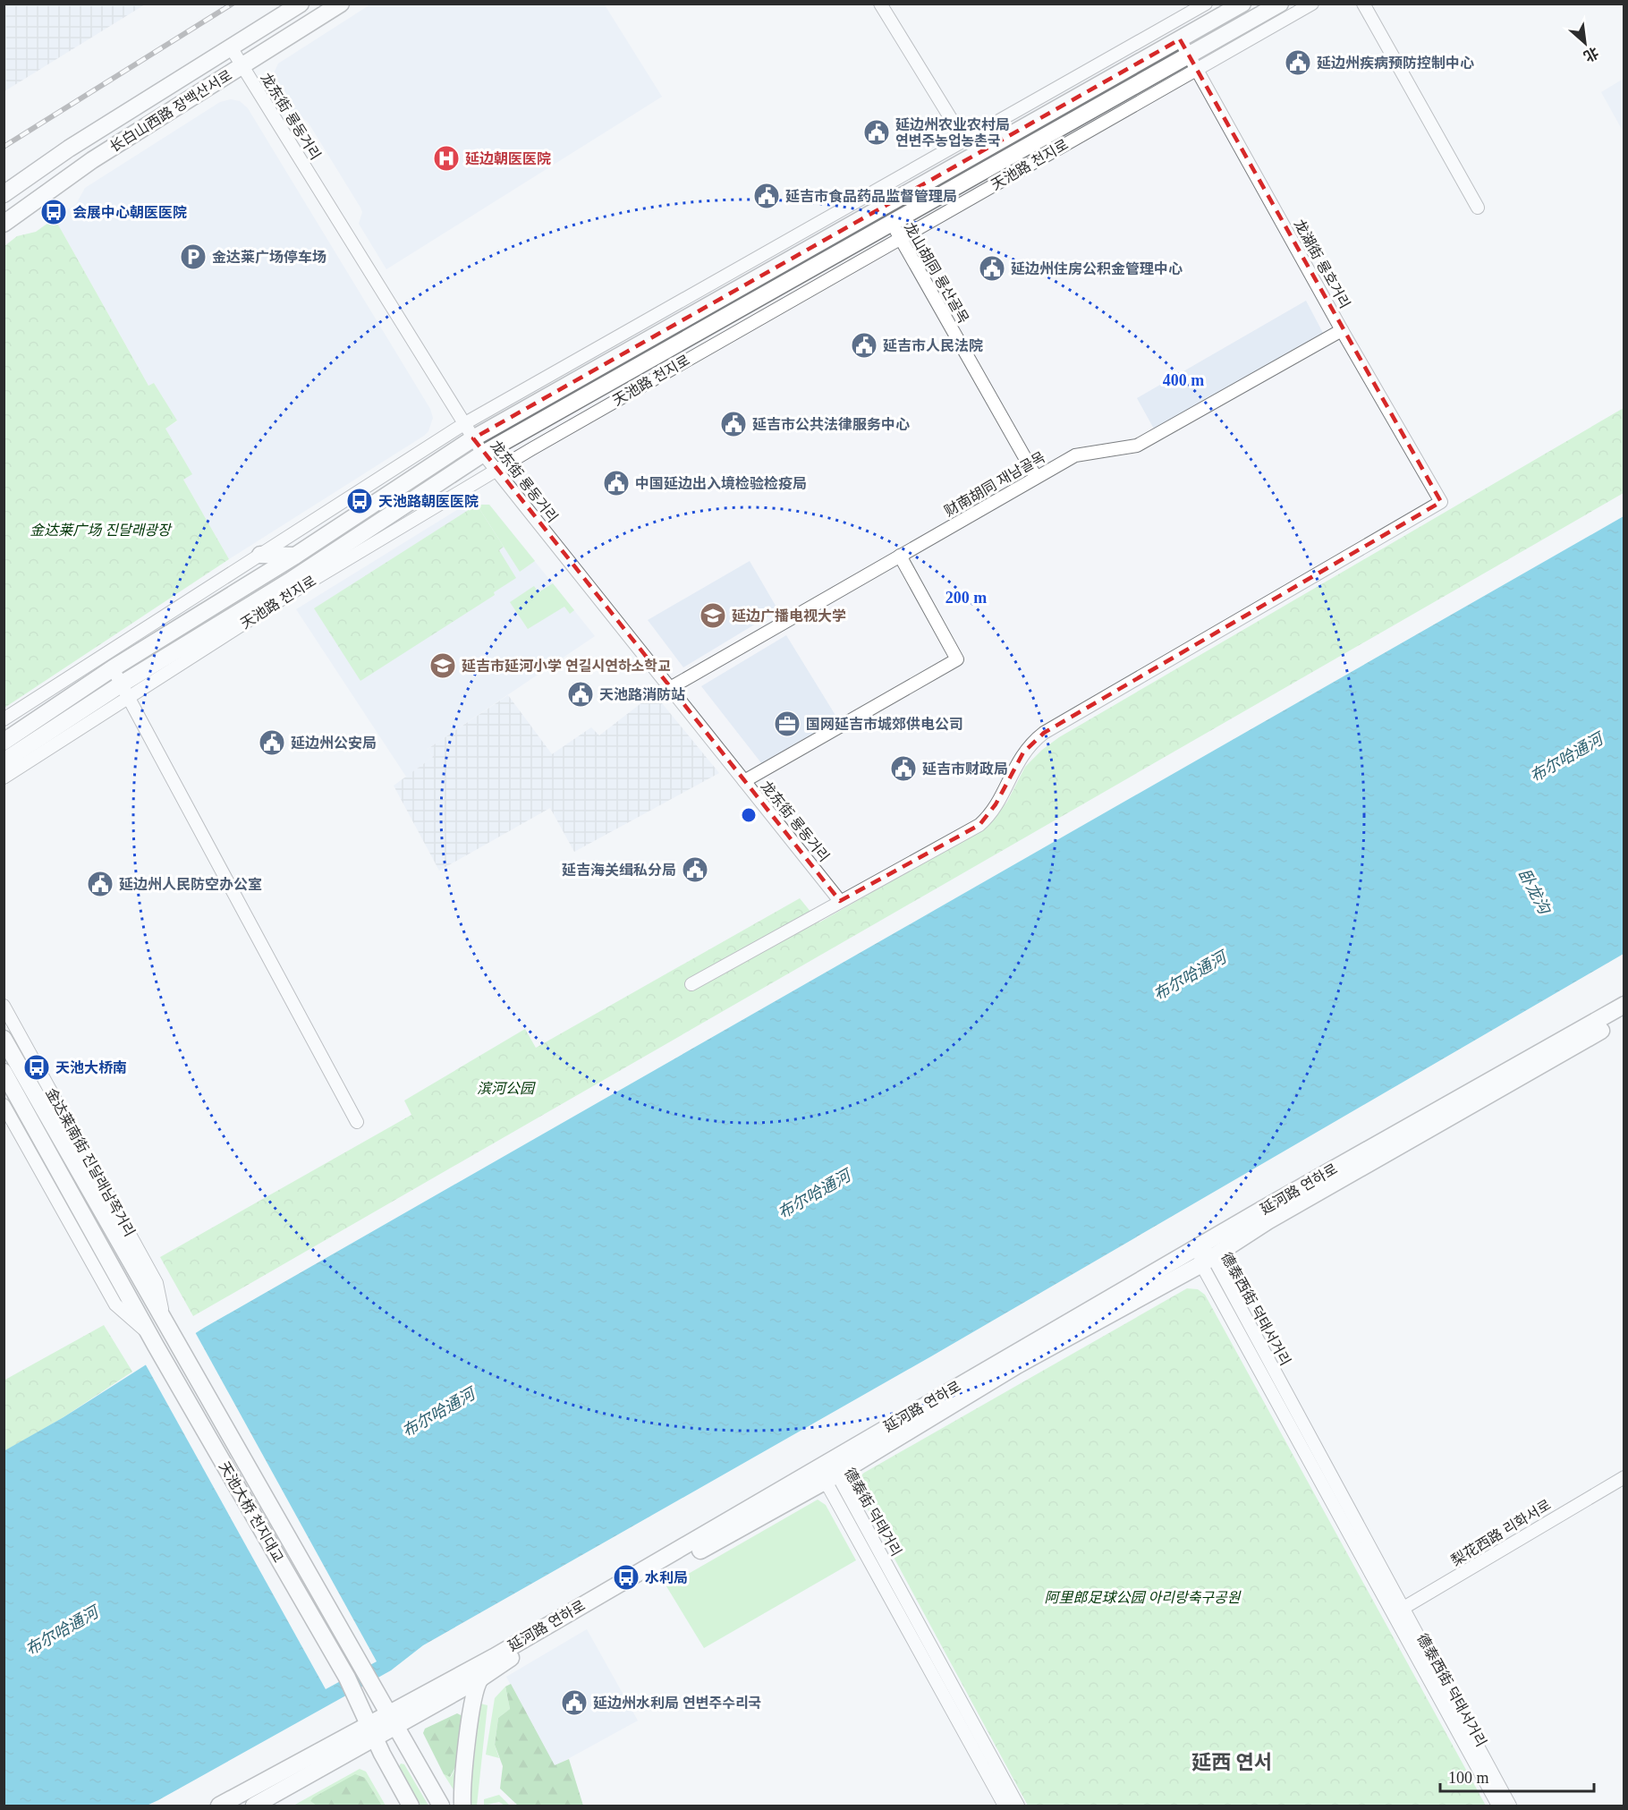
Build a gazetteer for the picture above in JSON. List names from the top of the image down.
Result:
{
  "streets": {
    "main road": [
      "长白山西路 장백산서로",
      "天池路 천지로",
      "金达莱南街 진달래남쪽거리",
      "延河路 연하로",
      "天池大桥 천지대교"
    ],
    "street": [
      "龙东街 룡동거리",
      "龙湖街 룡호거리",
      "龙山胡同 룡산골목",
      "财南胡同 재남골목",
      "德泰西街 덕태서거리",
      "德泰街 덕태거리",
      "梨花西路 리화서로"
    ]
  },
  "crossings": [
    ["长白山西路 장백산서로", "龙东街 룡동거리"],
    ["龙东街 룡동거리", "天池路 천지로"],
    ["龙东街 룡동거리", "龙湖街 룡호거리"],
    ["龙东街 룡동거리", "财南胡同 재남골목"],
    ["天池路 천지로", "龙湖街 룡호거리"],
    ["天池路 천지로", "龙山胡同 룡산골목"],
    ["龙湖街 룡호거리", "财南胡同 재남골목"],
    ["龙山胡同 룡산골목", "财南胡同 재남골목"],
    ["金达莱南街 진달래남쪽거리", "天池大桥 천지대교"],
    ["延河路 연하로", "德泰西街 덕태서거리"],
    ["延河路 연하로", "天池大桥 천지대교"],
    ["延河路 연하로", "德泰街 덕태거리"],
    ["德泰西街 덕태서거리", "梨花西路 리화서로"]
  ],
  "districts": ["延西 연서"],
  "water": ["布尔哈通河", "卧龙沟"],
  "parks": ["金达莱广场 진달래광장", "滨河公园", "阿里郎足球公园 아리랑축구공원"],
  "places": {
    "public building": [
      "延边州疾病预防控制中心",
      "延边州农业农村局 연변주농업농촌국",
      "延吉市食品药品监督管理局",
      "延边州住房公积金管理中心",
      "延吉市人民法院",
      "延吉市公共法律服务中心",
      "中国延边出入境检验检疫局",
      "天池路消防站",
      "延边州公安局",
      "延吉市财政局",
      "延吉海关缉私分局",
      "延边州人民防空办公室",
      "延边州水利局 연변주수리국"
    ],
    "hospital": ["延边朝医医院"],
    "bus stop": [
      "会展中心朝医医院",
      "天池路朝医医院",
      "天池大桥南",
      "水利局"
    ],
    "parking": ["金达莱广场停车场"],
    "school or university": ["延边广播电视大学", "延吉市延河小学 연길시연하소학교"],
    "office": ["国网延吉市城郊供电公司"]
  },
  "scale_bar": "100 m",
  "north": "bottom right",
  "rings": ["400 m", "200 m"]
}
